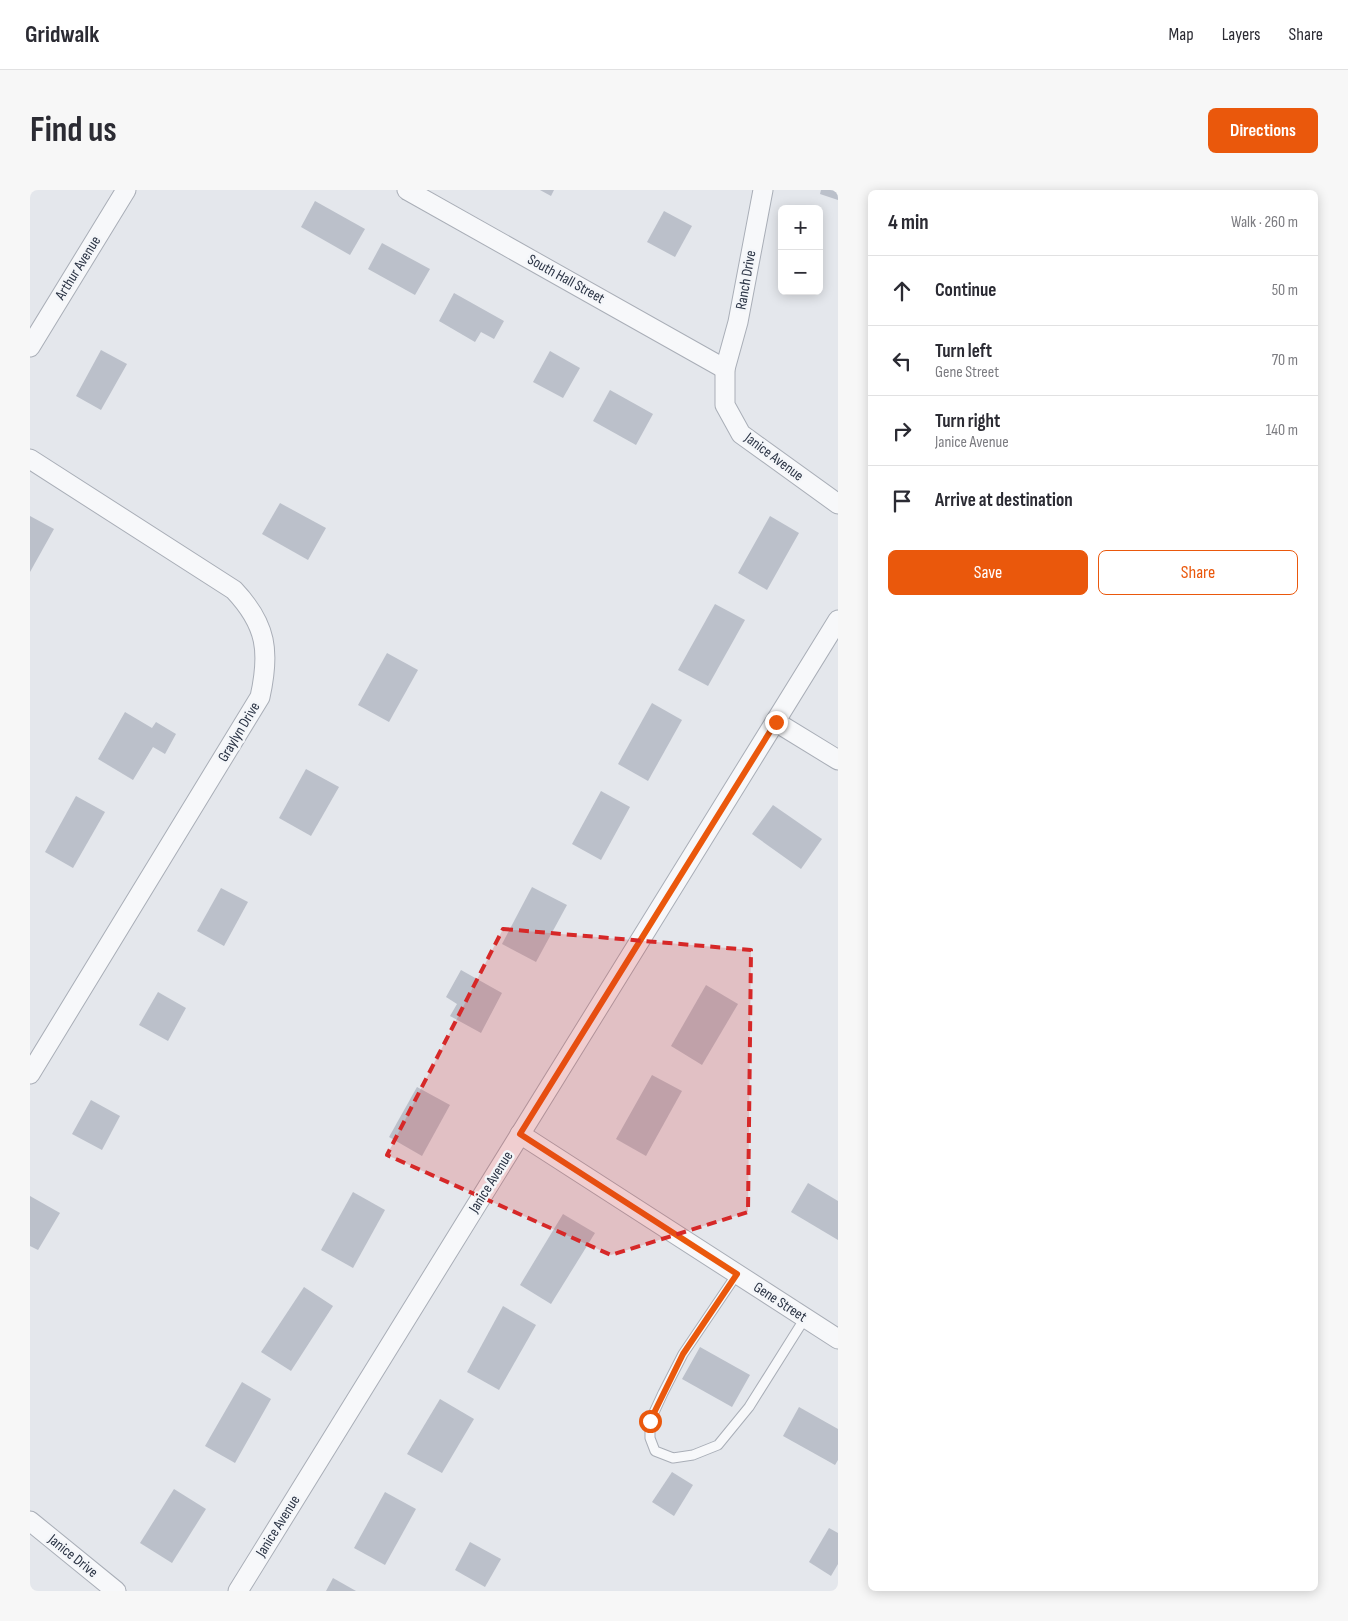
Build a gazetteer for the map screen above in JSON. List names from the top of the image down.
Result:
{
  "streets": {
    "street": [
      "Arthur Avenue",
      "South Hall Street",
      "Ranch Drive",
      "Janice Avenue",
      "Graylyn Drive",
      "Gene Street",
      "Janice Drive"
    ]
  },
  "crossings": [
    ["South Hall Street", "Ranch Drive"],
    ["South Hall Street", "Janice Avenue"],
    ["Ranch Drive", "Janice Avenue"],
    ["Janice Avenue", "Gene Street"]
  ],
  "page": {
    "header": "Gridwalk",
    "nav": ["Map", "Layers", "Share"],
    "buttons": [
      "Directions",
      ["Save", "Share"]
    ],
    "title": "Find us",
    "heading": ["4 min", "Walk · 260 m"],
    "map_buttons": ["+", "−"],
    "list": [
      ["Continue", "50 m"],
      ["Turn left", "Gene Street", "70 m"],
      ["Turn right", "Janice Avenue", "140 m"],
      "Arrive at destination"
    ]
  }
}
